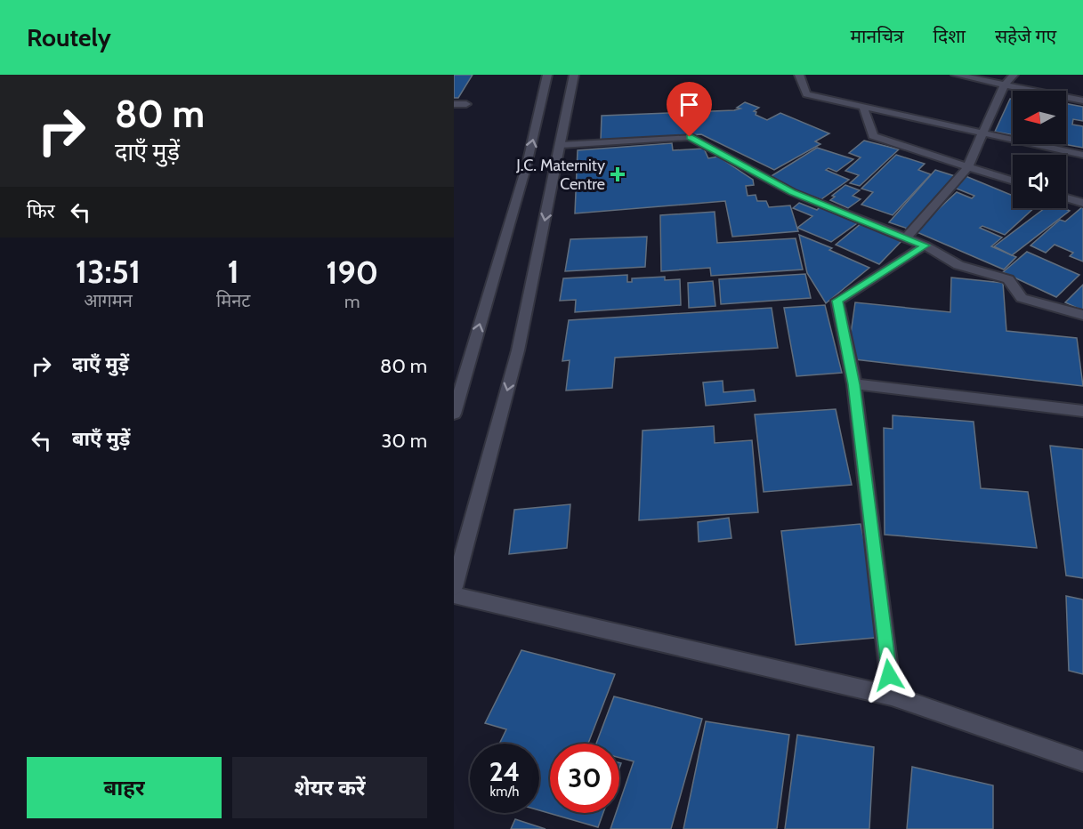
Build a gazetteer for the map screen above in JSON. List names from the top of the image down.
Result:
{
  "places": {
    "health": ["J.C. Maternity Centre"]
  },
  "north": "left",
  "page": {
    "header": "Routely",
    "nav": ["मानचित्र", "दिशा", "सहेजे गए"],
    "turn": ["80 m", "दाएँ मुड़ें"],
    "then": "फिर",
    "eta": [
      "13:51",
      "आगमन",
      "1",
      "मिनट",
      "190",
      "m"
    ],
    "list": [
      {
        "name": "दाएँ मुड़ें",
        "value": "80 m"
      },
      {
        "name": "बाएँ मुड़ें",
        "value": "30 m"
      }
    ],
    "speed": "24 km/h",
    "limit": "30",
    "buttons": ["बाहर", "शेयर करें"]
  }
}
